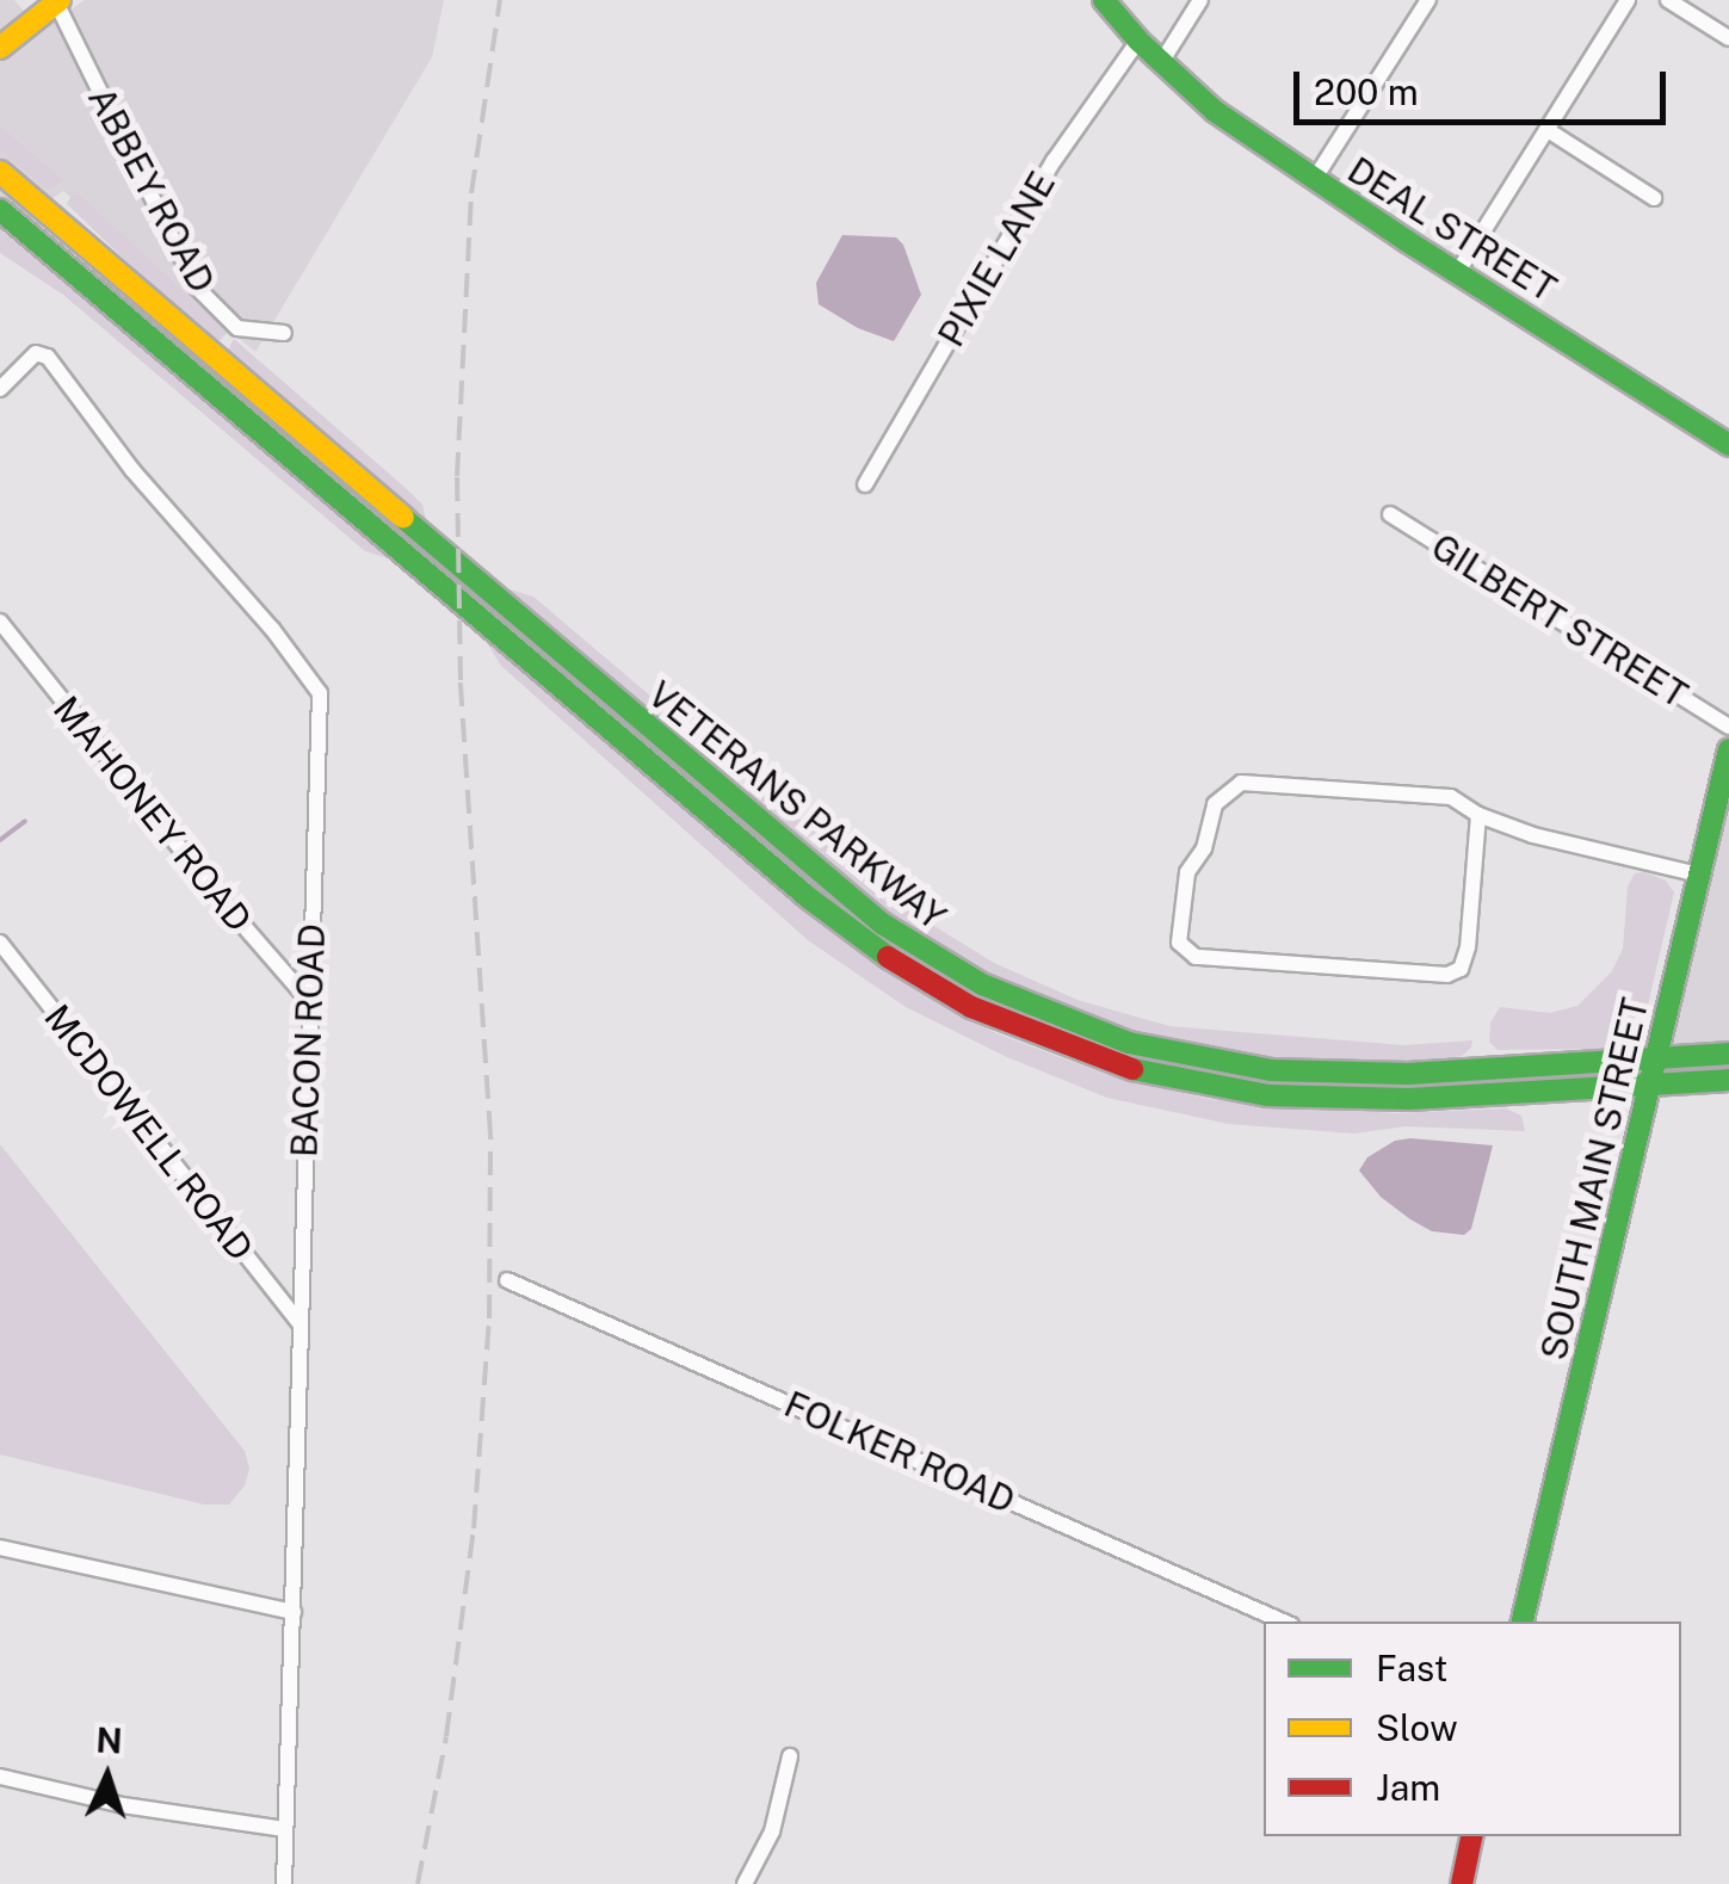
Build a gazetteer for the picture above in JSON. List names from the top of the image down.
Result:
{
  "streets": {
    "main road": ["DEAL STREET", "VETERANS PARKWAY", "SOUTH MAIN STREET"],
    "street": [
      "ABBEY ROAD",
      "PIXIE LANE",
      "GILBERT STREET",
      "MAHONEY ROAD",
      "BACON ROAD",
      "MCDOWELL ROAD",
      "FOLKER ROAD"
    ]
  },
  "crossings": [
    ["DEAL STREET", "PIXIE LANE"],
    ["VETERANS PARKWAY", "SOUTH MAIN STREET"],
    ["MAHONEY ROAD", "BACON ROAD"],
    ["BACON ROAD", "MCDOWELL ROAD"]
  ],
  "legend": ["Fast", "Slow", "Jam"],
  "scale_bar": "200 m",
  "north": "top"
}
